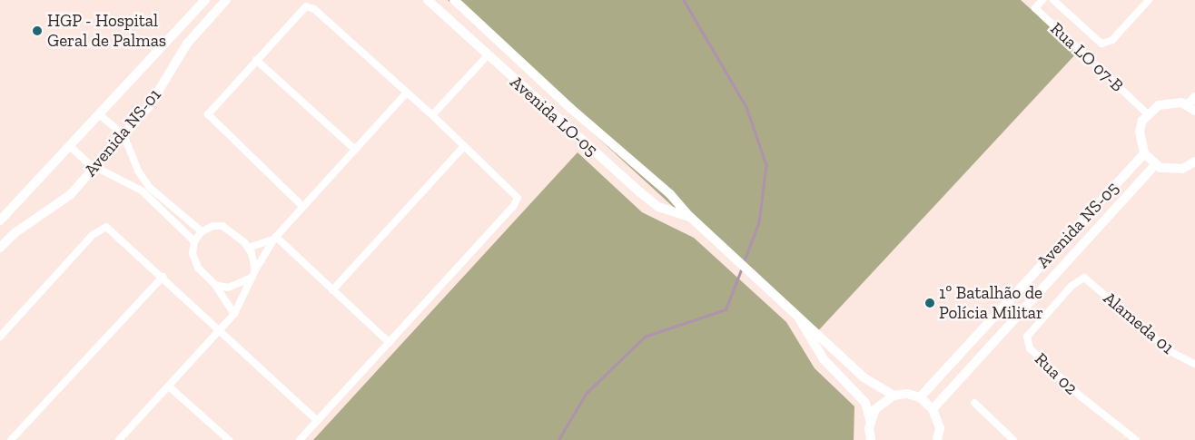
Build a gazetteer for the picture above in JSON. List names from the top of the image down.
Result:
{
  "streets": {
    "street": [
      "Rua LO 07-B",
      "Avenida LO-05",
      "Avenida NS-01",
      "Avenida NS-05",
      "Alameda 01",
      "Rua 02"
    ]
  },
  "crossings": [
    ["Alameda 01", "Rua 02"]
  ],
  "places": ["HGP - Hospital Geral de Palmas", "1º Batalhão de Polícia Militar"]
}
